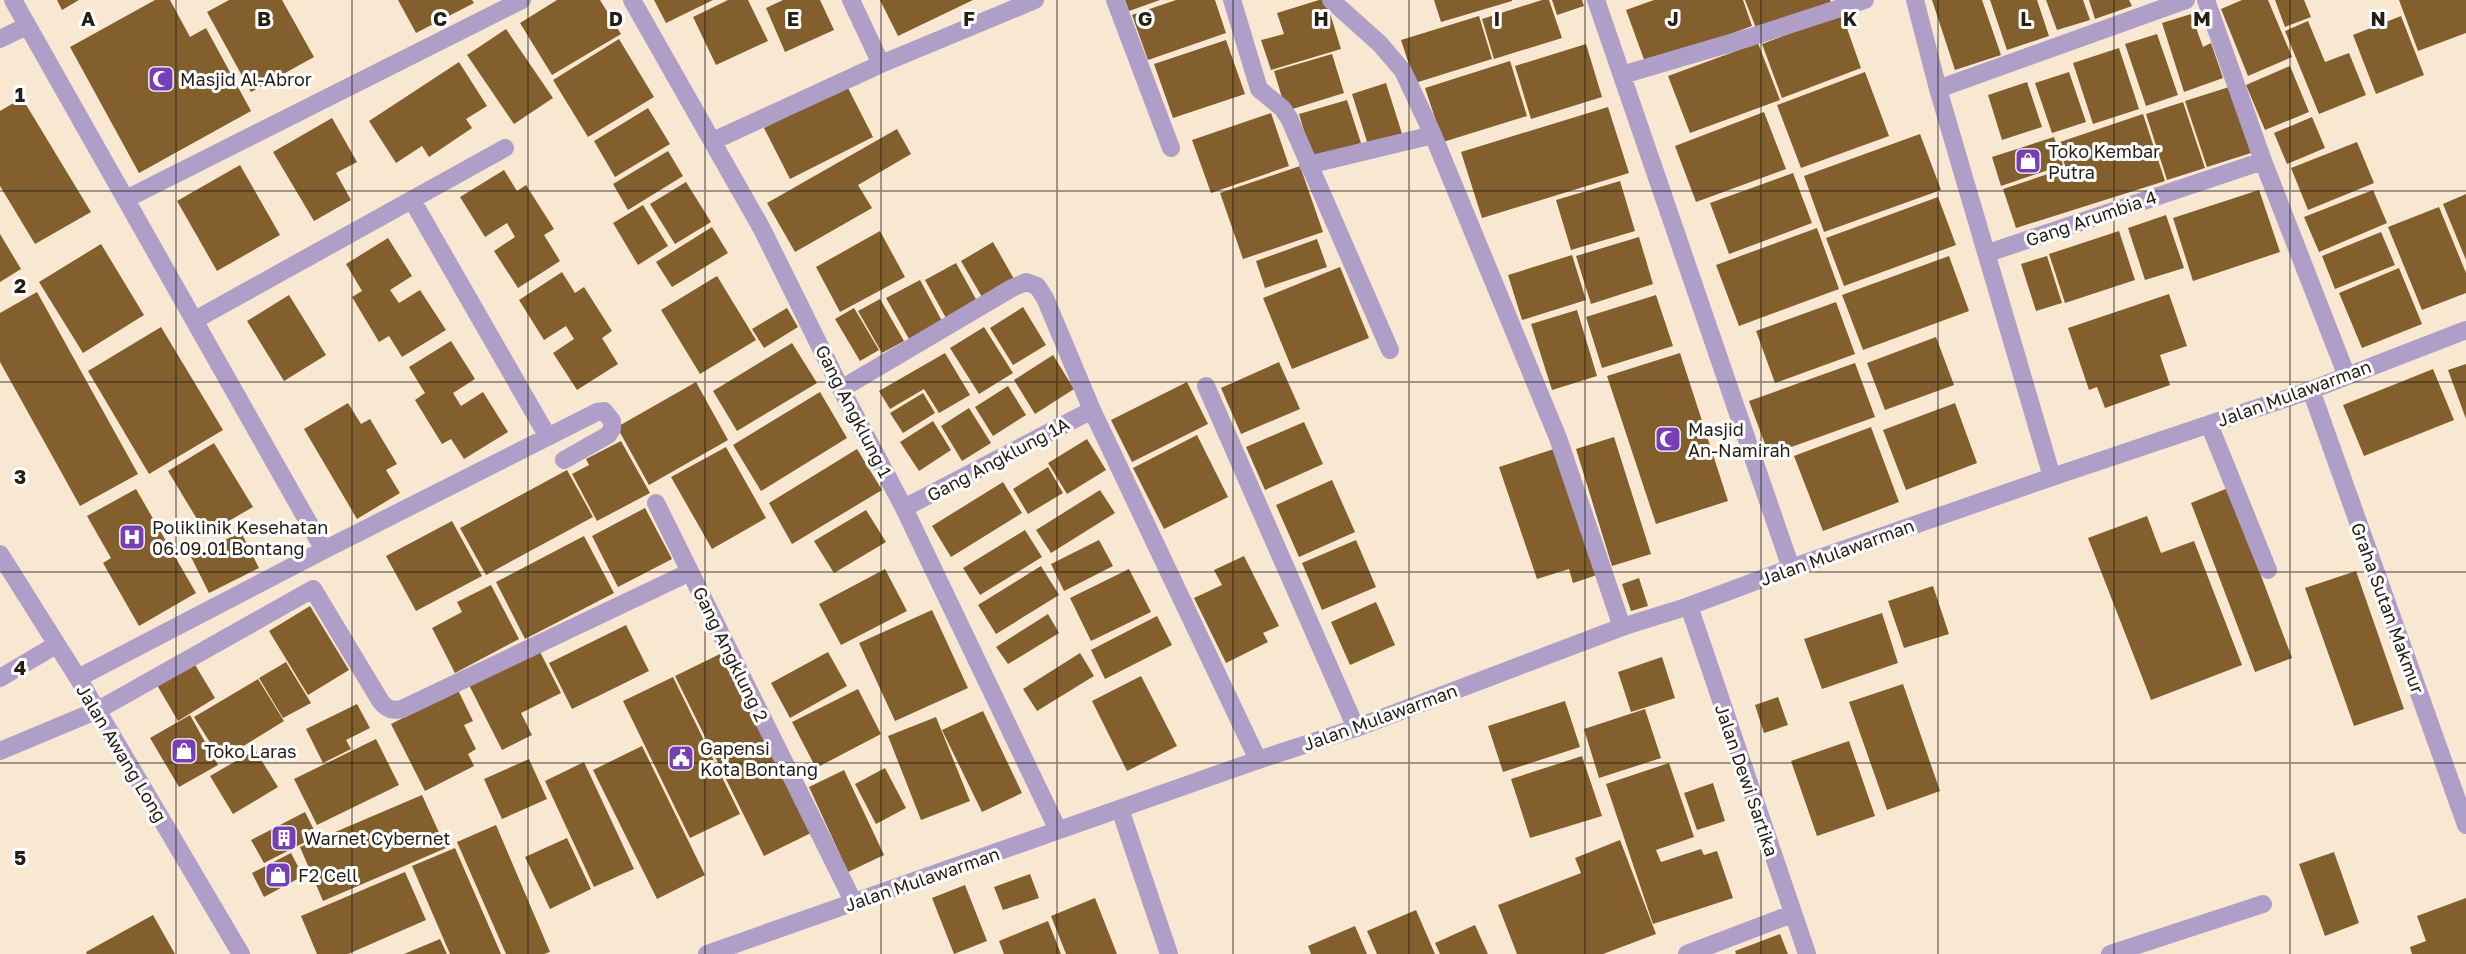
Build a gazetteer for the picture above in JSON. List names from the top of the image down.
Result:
{
  "streets": {
    "street": [
      "Gang Arumbia 4",
      "Jalan Mulawarman",
      "Gang Angklung 1",
      "Gang Angklung 1A",
      "Graha Sutan Makmur",
      "Gang Angklung 2",
      "Jalan Awang Long",
      "Jalan Dewi Sartika"
    ]
  },
  "crossings": [
    ["Jalan Mulawarman", "Gang Angklung 1"],
    ["Jalan Mulawarman", "Graha Sutan Makmur"],
    ["Jalan Mulawarman", "Gang Angklung 2"],
    ["Jalan Mulawarman", "Jalan Dewi Sartika"],
    ["Gang Angklung 1", "Gang Angklung 1A"]
  ],
  "places": {
    "mosque": ["Masjid Al-Abror", "Masjid An-Namirah"],
    "shop": ["Toko Kembar Putra", "Toko Laras", "F2 Cell"],
    "hospital": ["Poliklinik Kesehatan 06.09.01 Bontang"],
    "public building": ["Gapensi Kota Bontang"],
    "building": ["Warnet Cybernet"]
  },
  "grid": {
    "columns": [
      "A",
      "B",
      "C",
      "D",
      "E",
      "F",
      "G",
      "H",
      "I",
      "J",
      "K",
      "L",
      "M",
      "N"
    ],
    "rows": [
      "1",
      "2",
      "3",
      "4",
      "5"
    ]
  }
}
